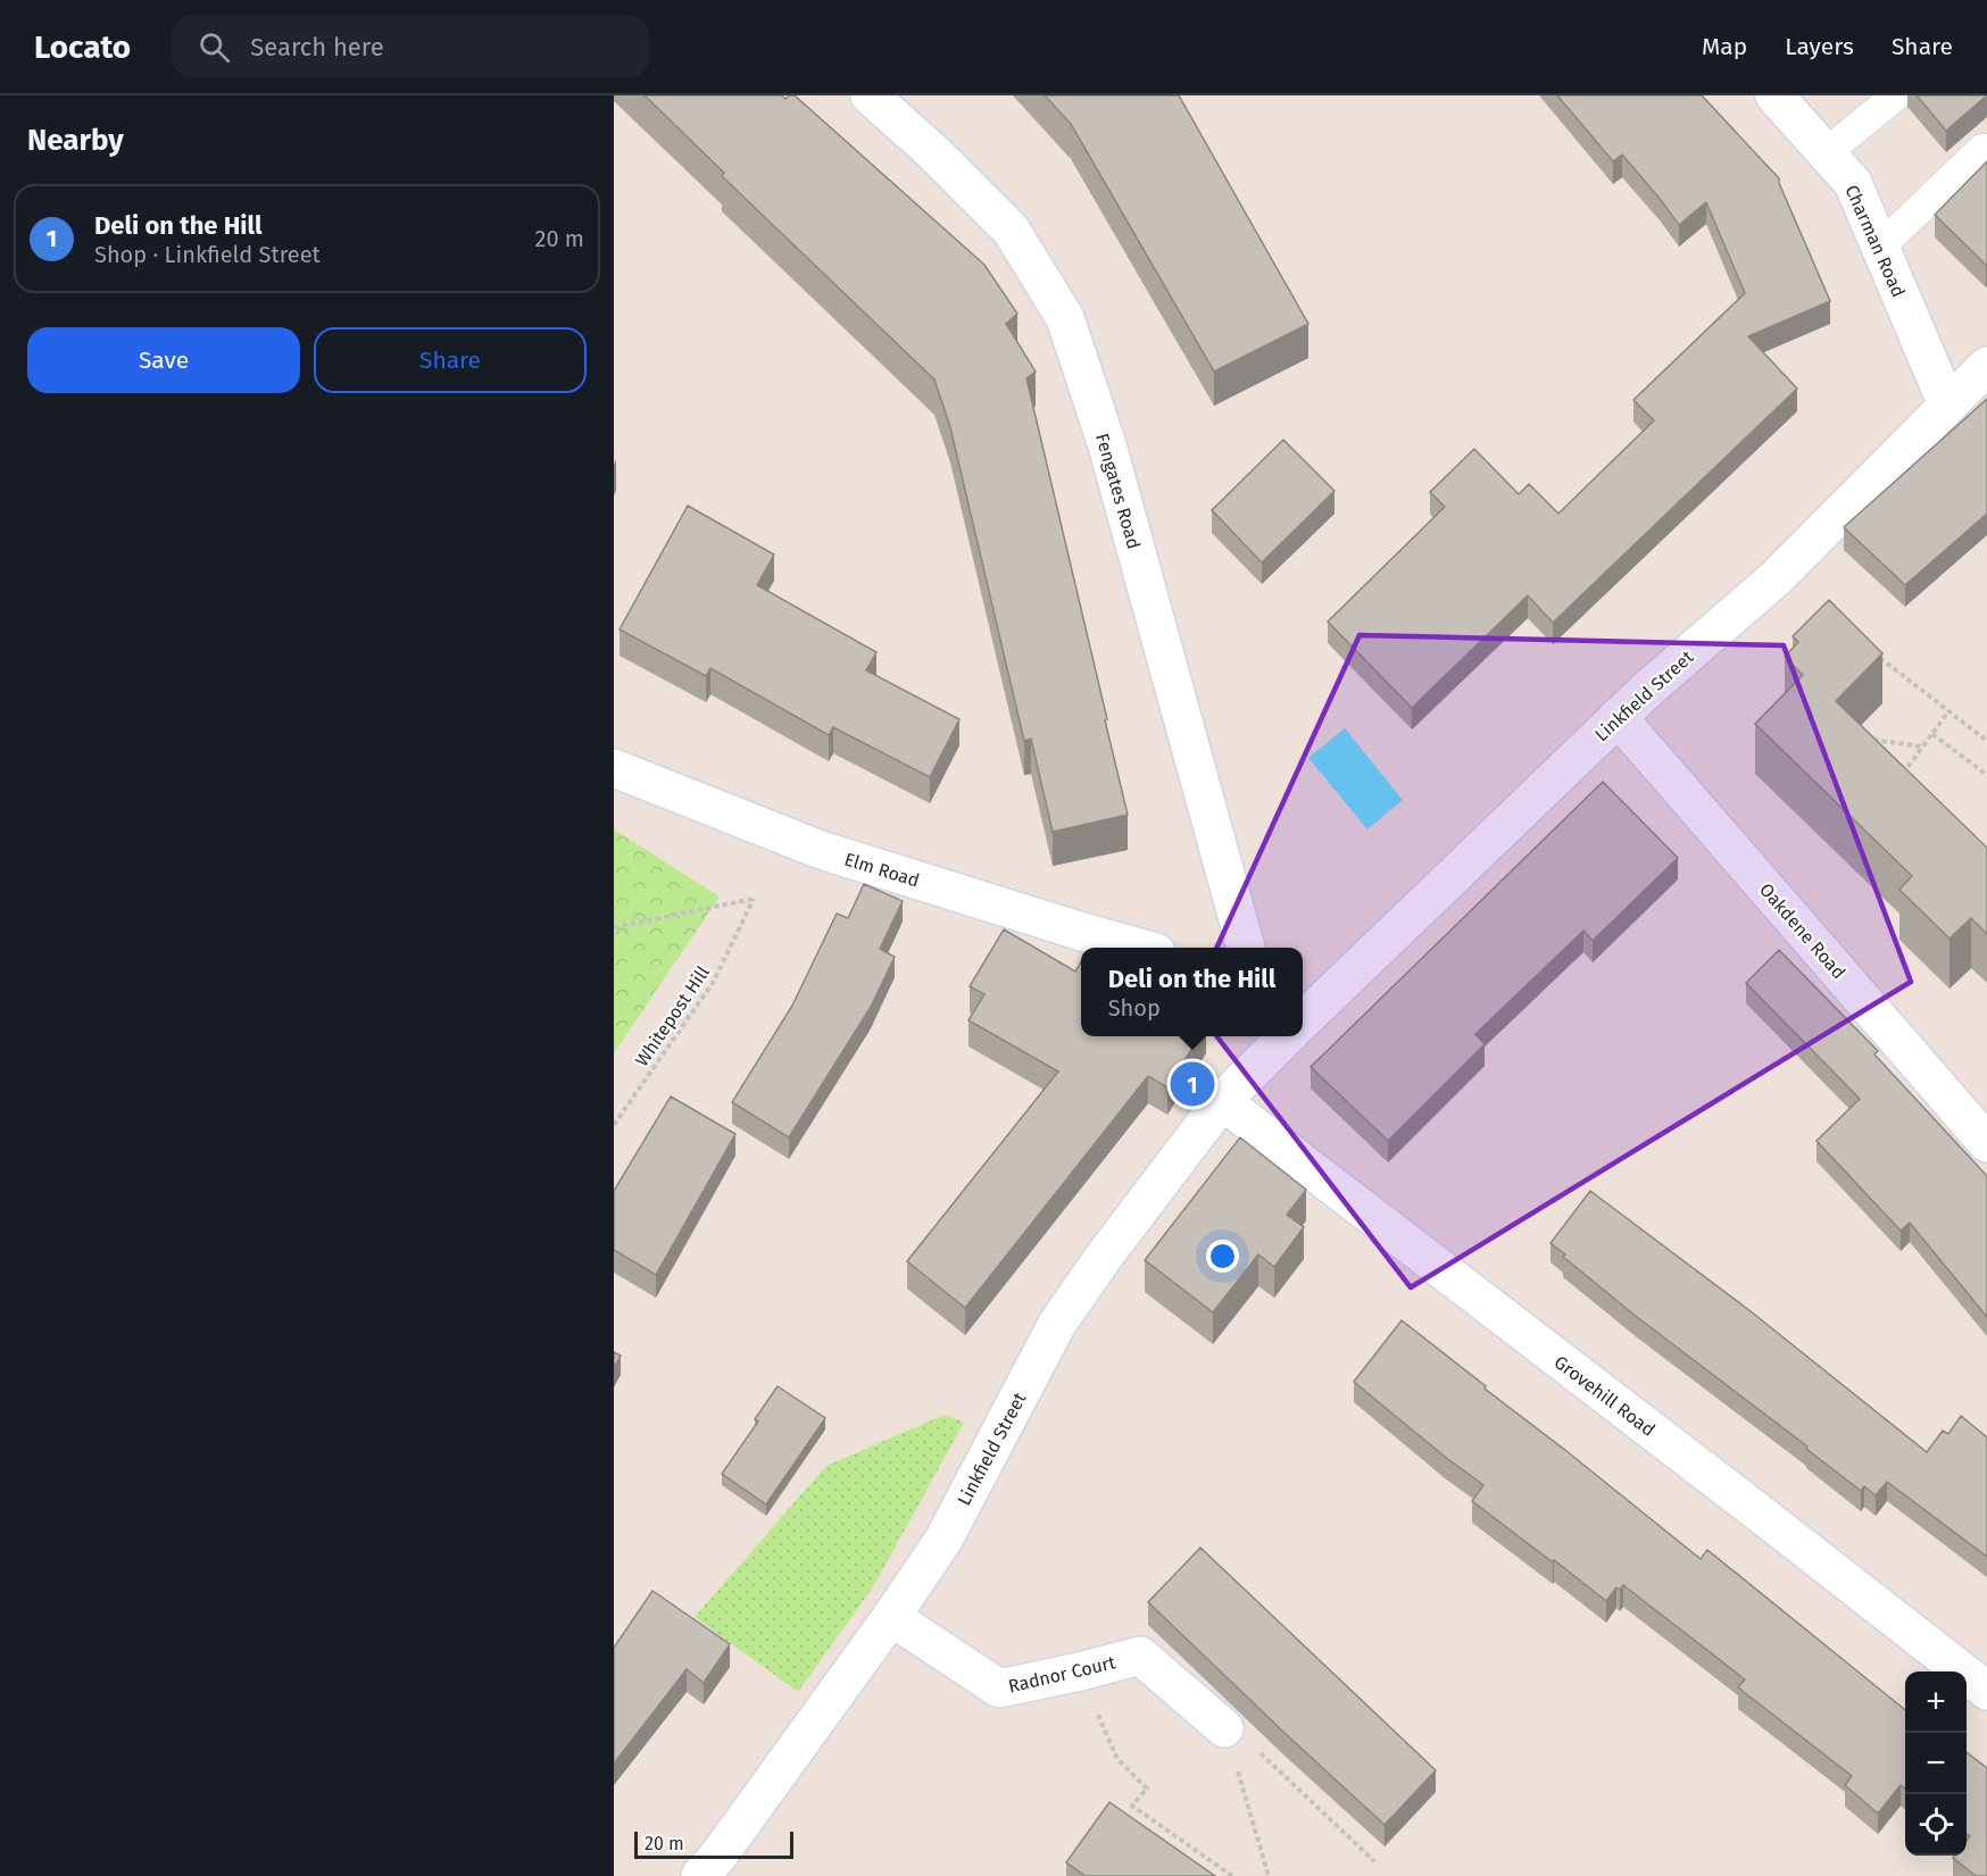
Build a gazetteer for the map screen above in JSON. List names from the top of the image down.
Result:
{
  "streets": {
    "street": [
      "Charman Road",
      "Fengates Road",
      "Linkfield Street",
      "Elm Road",
      "Oakdene Road",
      "Grovehill Road",
      "Radnor Court"
    ],
    "path": ["Whitepost Hill"]
  },
  "crossings": [
    ["Charman Road", "Linkfield Street"],
    ["Linkfield Street", "Oakdene Road"],
    ["Linkfield Street", "Grovehill Road"],
    ["Linkfield Street", "Radnor Court"]
  ],
  "scale_bar": "20 m",
  "page": {
    "header": "Locato",
    "search": "Search here",
    "nav": ["Map", "Layers", "Share"],
    "heading": "Nearby",
    "list": [
      {
        "mark": "1",
        "name": "Deli on the Hill",
        "note": "Shop · Linkfield Street",
        "value": "20 m"
      }
    ],
    "buttons": ["Save", "Share"],
    "popup": ["Deli on the Hill", "Shop"],
    "pins": "1",
    "map_buttons": ["+", "−"],
    "scale": "20 m"
  }
}
